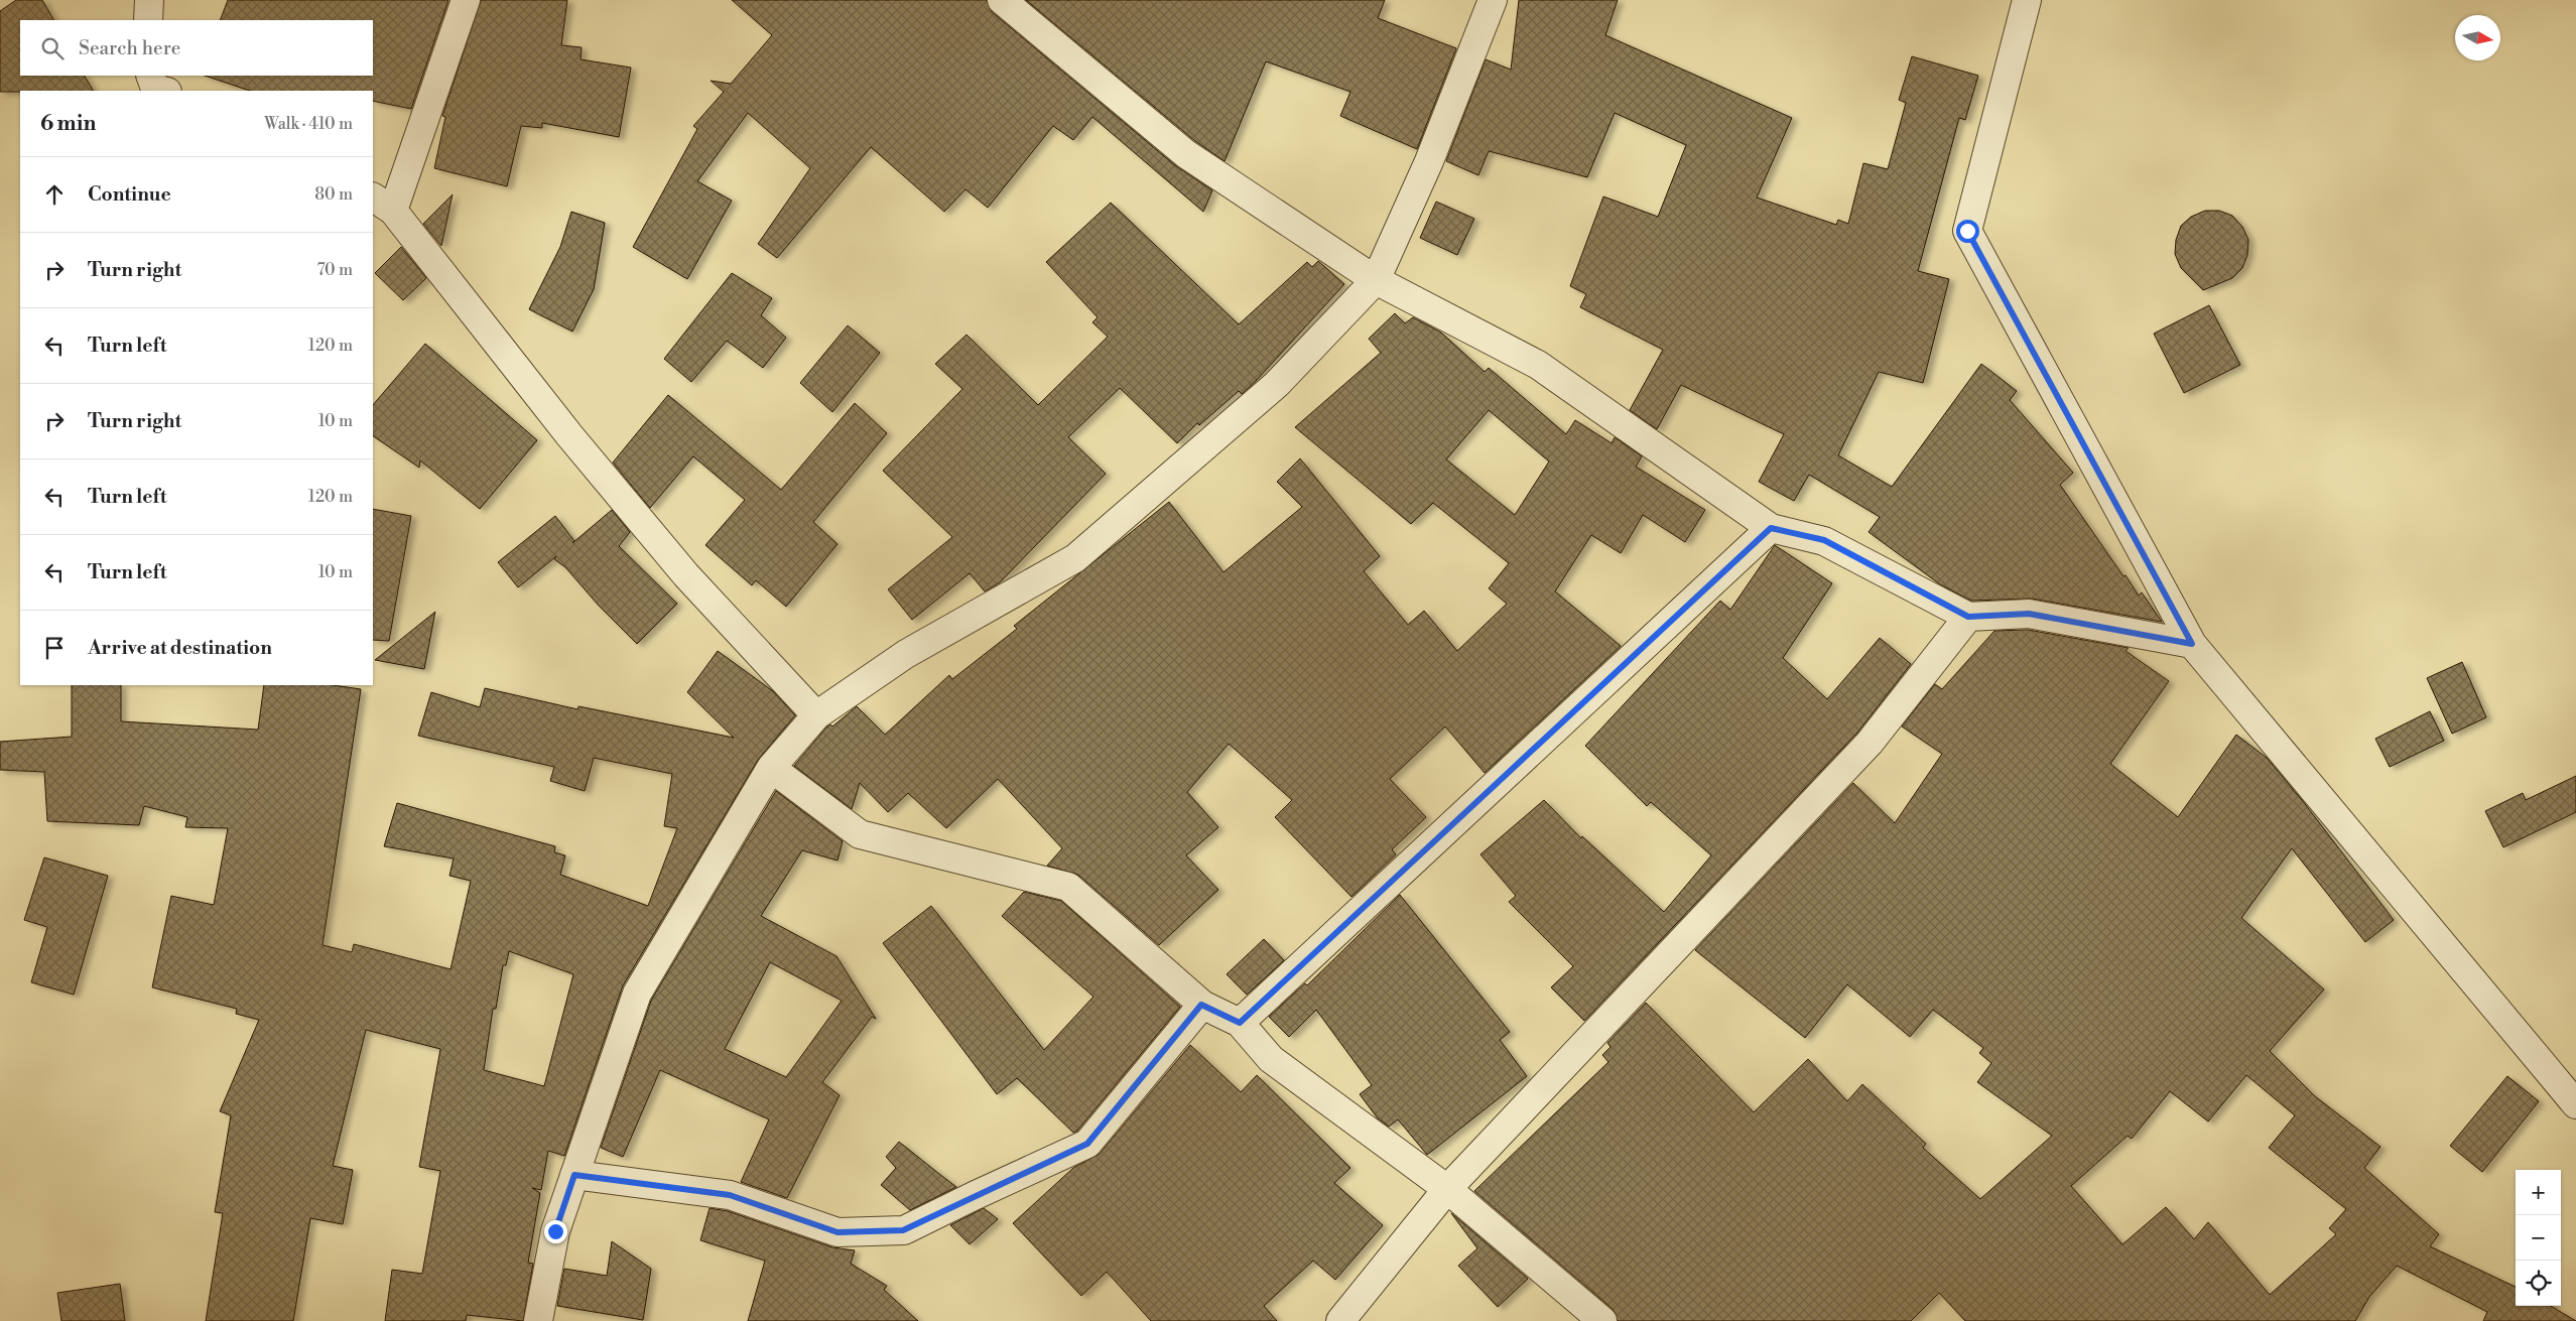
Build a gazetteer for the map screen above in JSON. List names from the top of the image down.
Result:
{
  "north": "right",
  "page": {
    "search": "Search here",
    "heading": ["6 min", "Walk · 410 m"],
    "list": [
      ["Continue", "80 m"],
      ["Turn right", "70 m"],
      ["Turn left", "120 m"],
      ["Turn right", "10 m"],
      ["Turn left", "120 m"],
      ["Turn left", "10 m"],
      "Arrive at destination"
    ],
    "map_buttons": ["+", "−"]
  }
}
